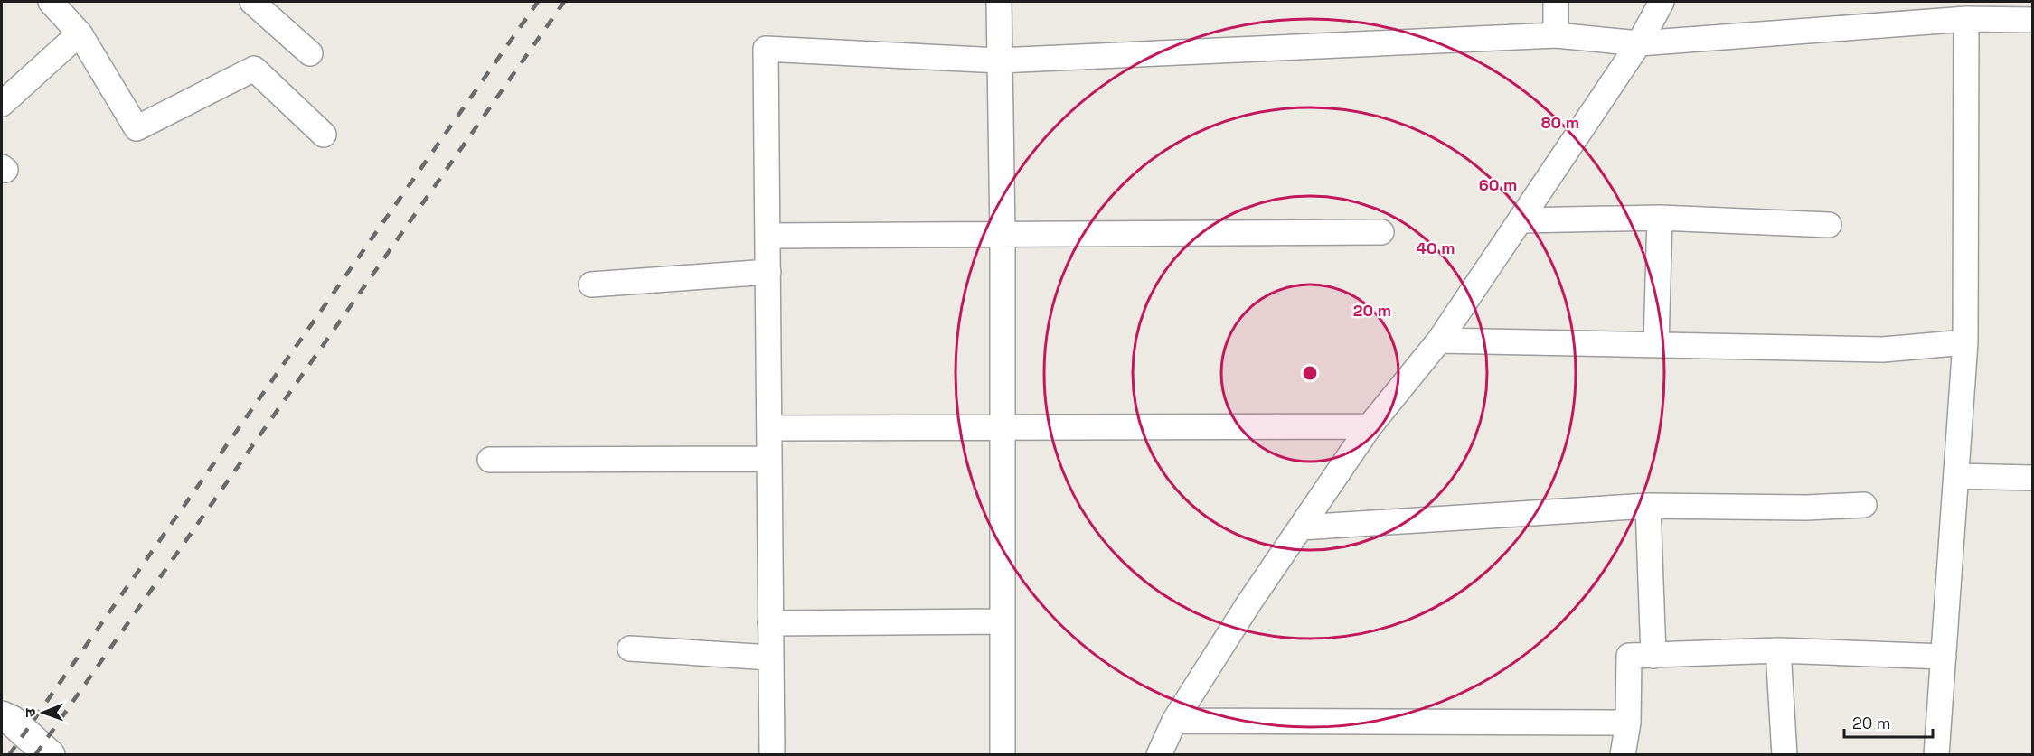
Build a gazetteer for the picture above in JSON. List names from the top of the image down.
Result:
{
  "scale_bar": "20 m",
  "north": "left",
  "rings": [
    "80 m",
    "60 m",
    "40 m",
    "20 m"
  ]
}
